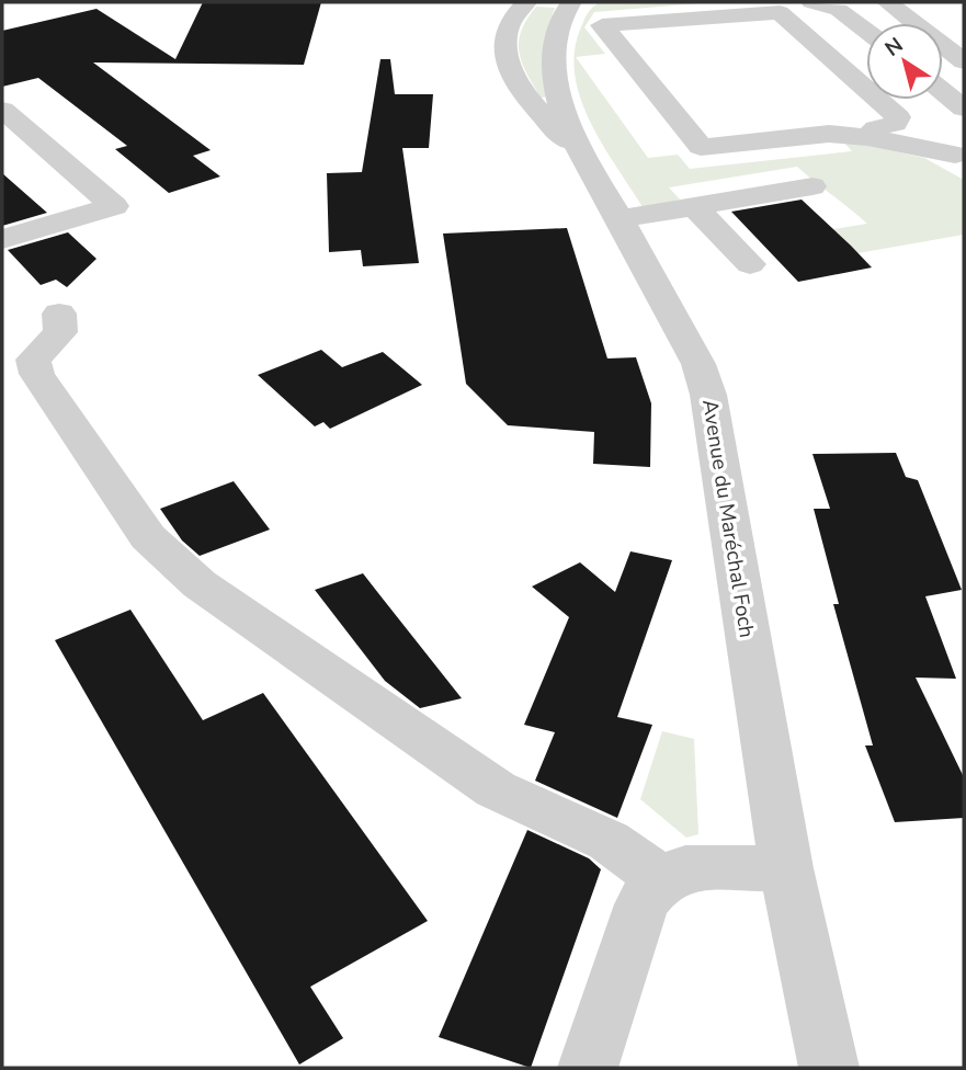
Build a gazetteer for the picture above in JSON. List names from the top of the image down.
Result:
{
  "streets": {
    "street": ["Avenue du Maréchal Foch"]
  },
  "north": "top left"
}
